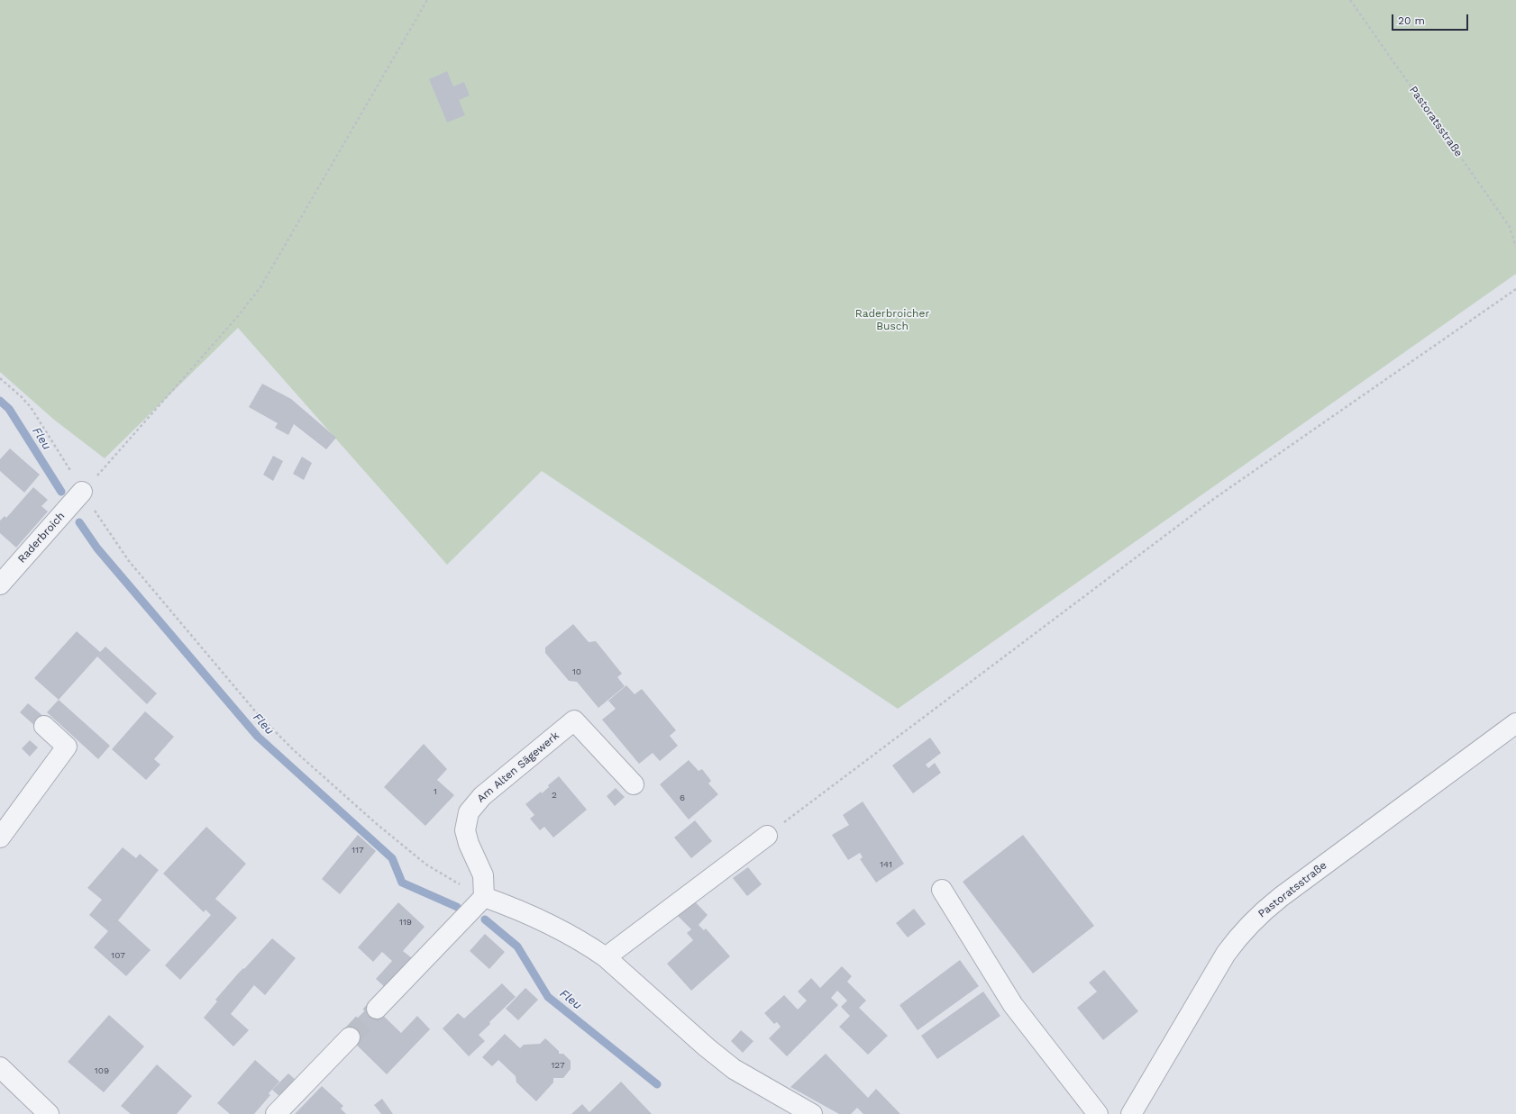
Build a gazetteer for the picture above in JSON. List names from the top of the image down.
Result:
{
  "streets": {
    "street": ["Pastoratsstraße", "Raderbroich", "Am Alten Sägewerk"]
  },
  "water": ["Fleu"],
  "parks": ["Raderbroicher Busch"],
  "house_numbers": [
    "10",
    "1",
    "2",
    "6",
    "117",
    "141",
    "119",
    "107",
    "127",
    "109"
  ],
  "scale_bar": "20 m"
}
